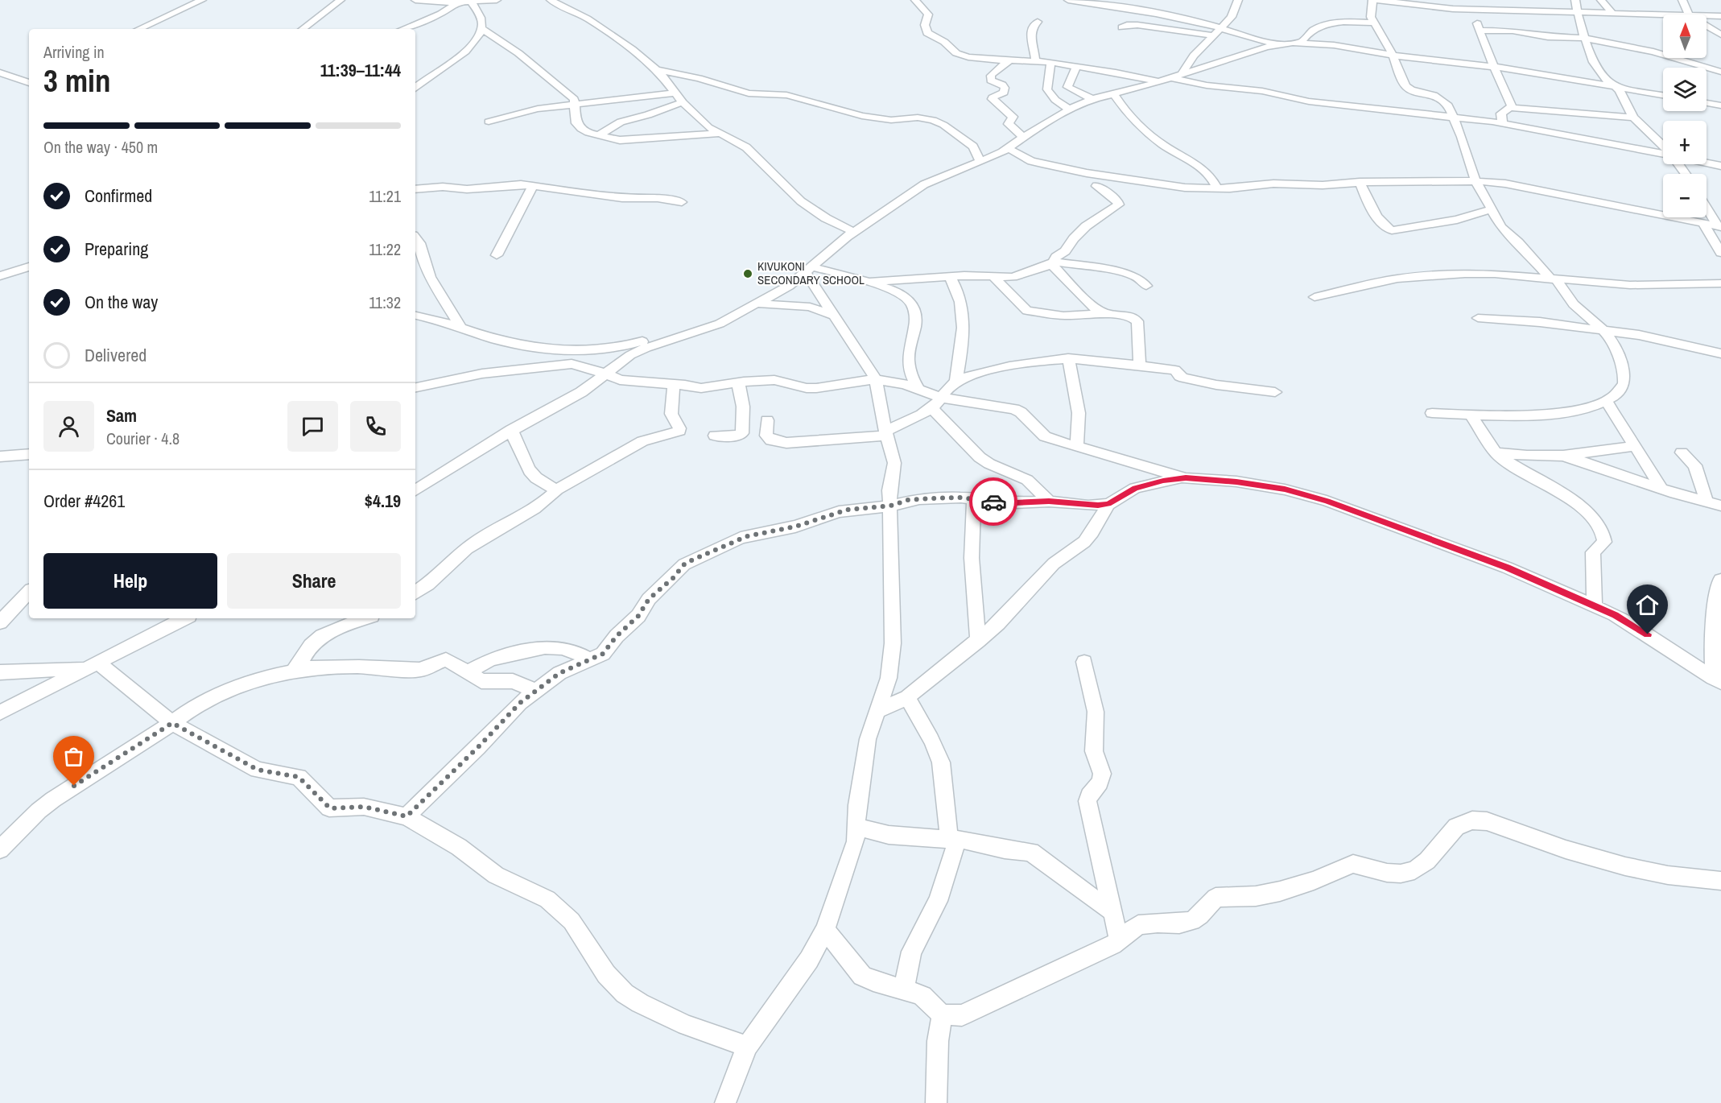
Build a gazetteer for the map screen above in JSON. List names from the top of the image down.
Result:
{
  "places": ["KIVUKONI SECONDARY SCHOOL"],
  "north": "top",
  "page": {
    "map_buttons": ["+", "−"],
    "heading": ["3 min", "Arriving in", "11:39–11:44"],
    "panel": [
      "Sam",
      "Courier · 4.8",
      "Order #4261",
      "$4.19"
    ],
    "bar": "On the way · 450 m",
    "list": [
      ["Confirmed", "11:21"],
      ["Preparing", "11:22"],
      ["On the way", "11:32"],
      "Delivered"
    ],
    "buttons": ["Help", "Share"]
  }
}
